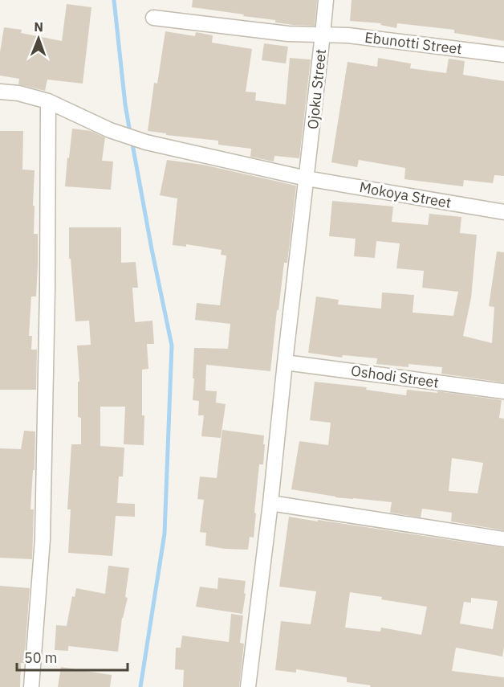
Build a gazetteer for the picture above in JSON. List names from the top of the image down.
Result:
{
  "streets": {
    "street": [
      "Ebunotti Street",
      "Ojoku Street",
      "Mokoya Street",
      "Oshodi Street"
    ]
  },
  "crossings": [
    ["Ebunotti Street", "Ojoku Street"],
    ["Ojoku Street", "Mokoya Street"],
    ["Ojoku Street", "Oshodi Street"]
  ],
  "scale_bar": "50 m",
  "north": "top"
}
